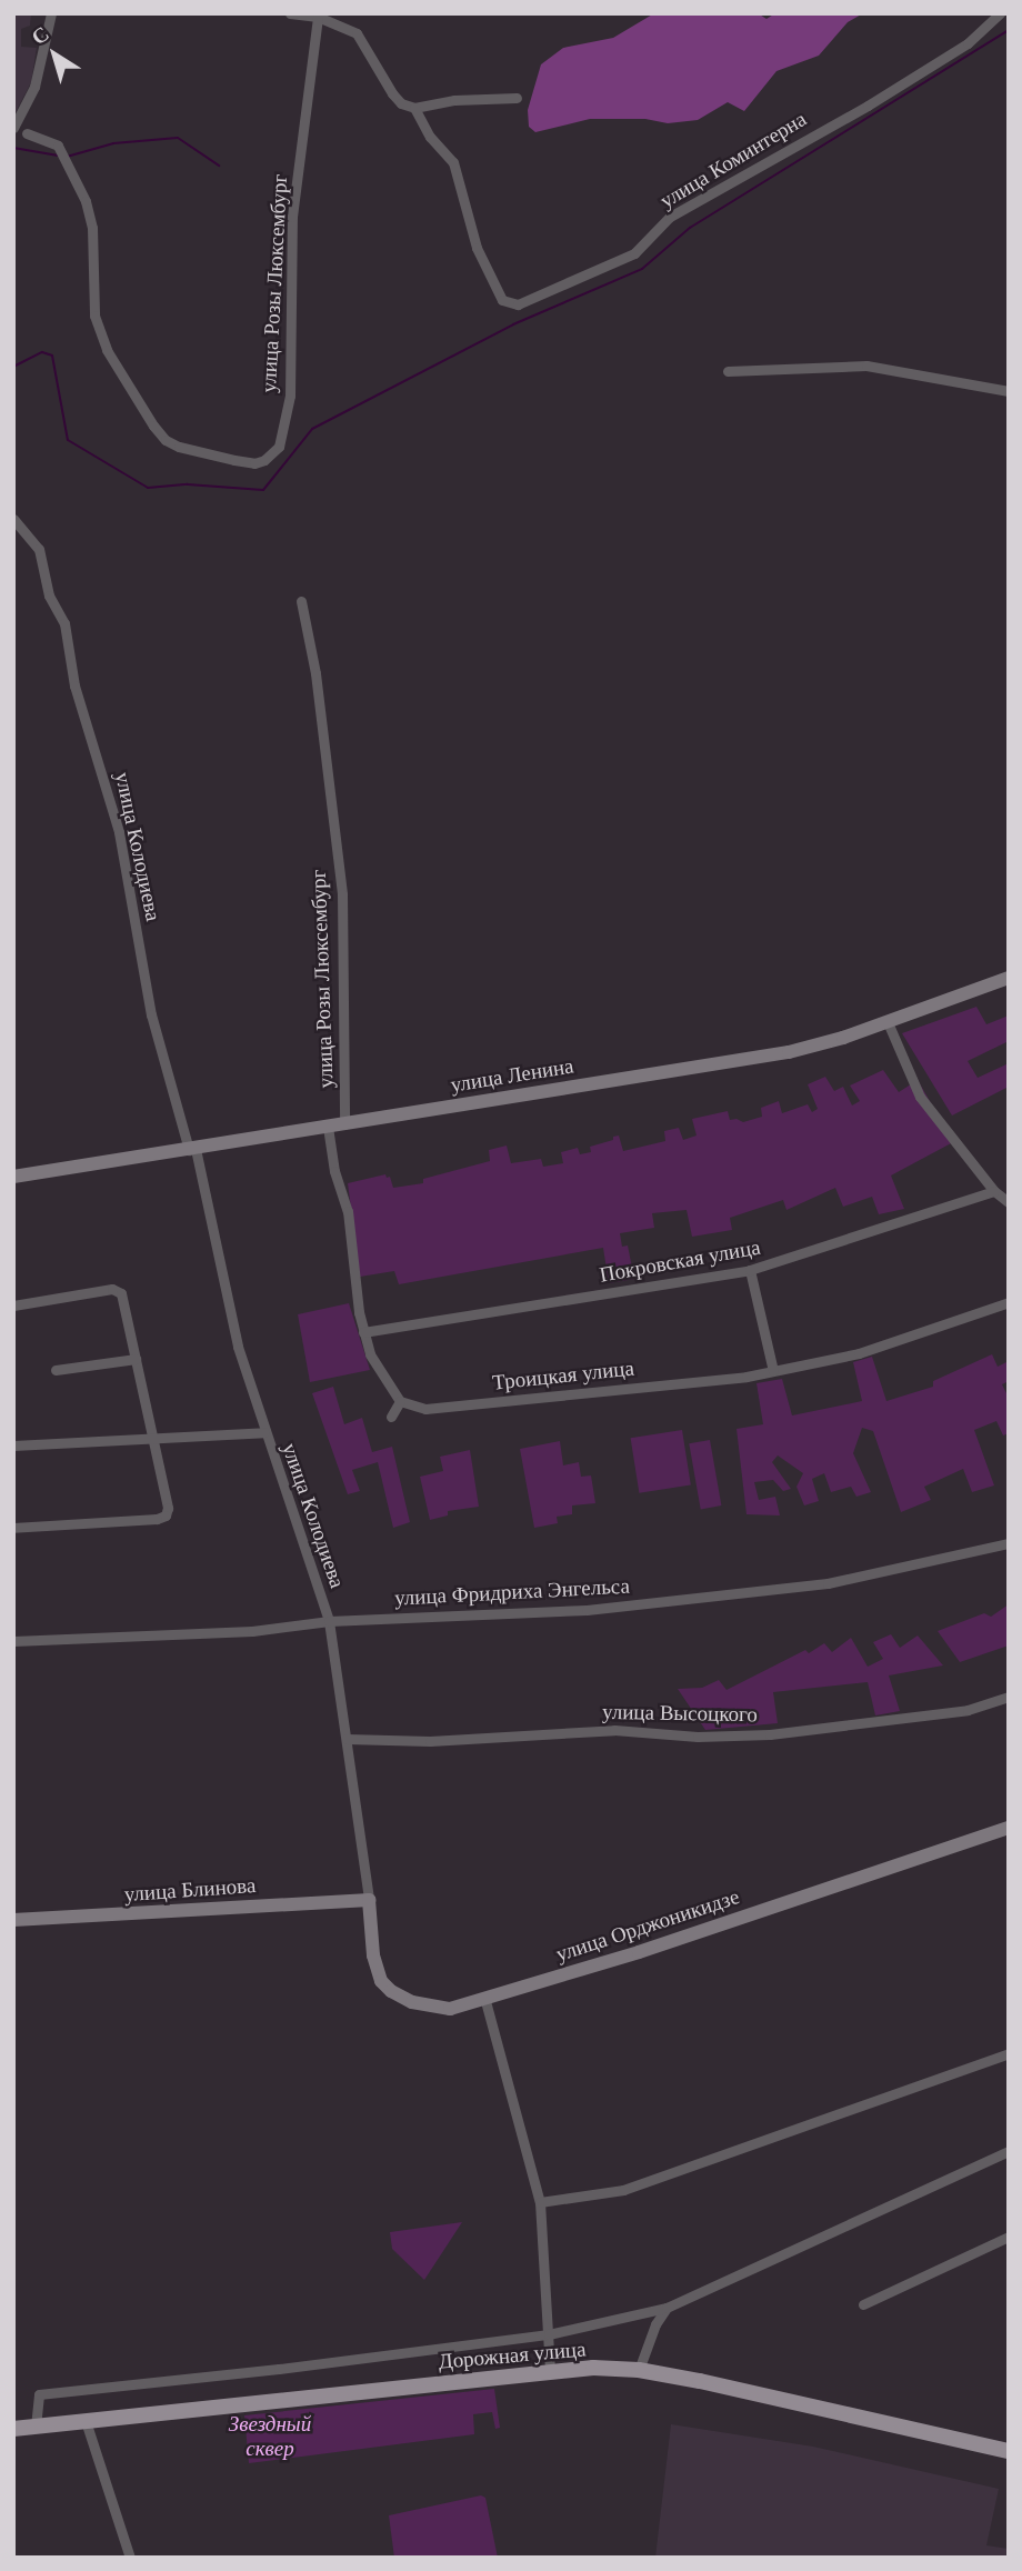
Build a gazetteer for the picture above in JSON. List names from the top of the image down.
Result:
{
  "streets": {
    "main road": [
      "улица Ленина",
      "улица Блинова",
      "улица Орджоникидзе",
      "Дорожная улица"
    ],
    "street": [
      "улица Коминтерна",
      "улица Розы Люксембург",
      "улица Колодиева",
      "Покровская улица",
      "Троицкая улица",
      "улица Фридриха Энгельса",
      "улица Высоцкого"
    ]
  },
  "crossings": [
    ["улица Розы Люксембург", "улица Ленина"],
    ["улица Колодиева", "улица Ленина"],
    ["улица Колодиева", "улица Фридриха Энгельса"],
    ["улица Колодиева", "улица Высоцкого"],
    ["улица Колодиева", "улица Блинова"],
    ["улица Колодиева", "улица Орджоникидзе"],
    ["улица Блинова", "улица Орджоникидзе"]
  ],
  "parks": ["Звездный сквер"],
  "north": "top left"
}
